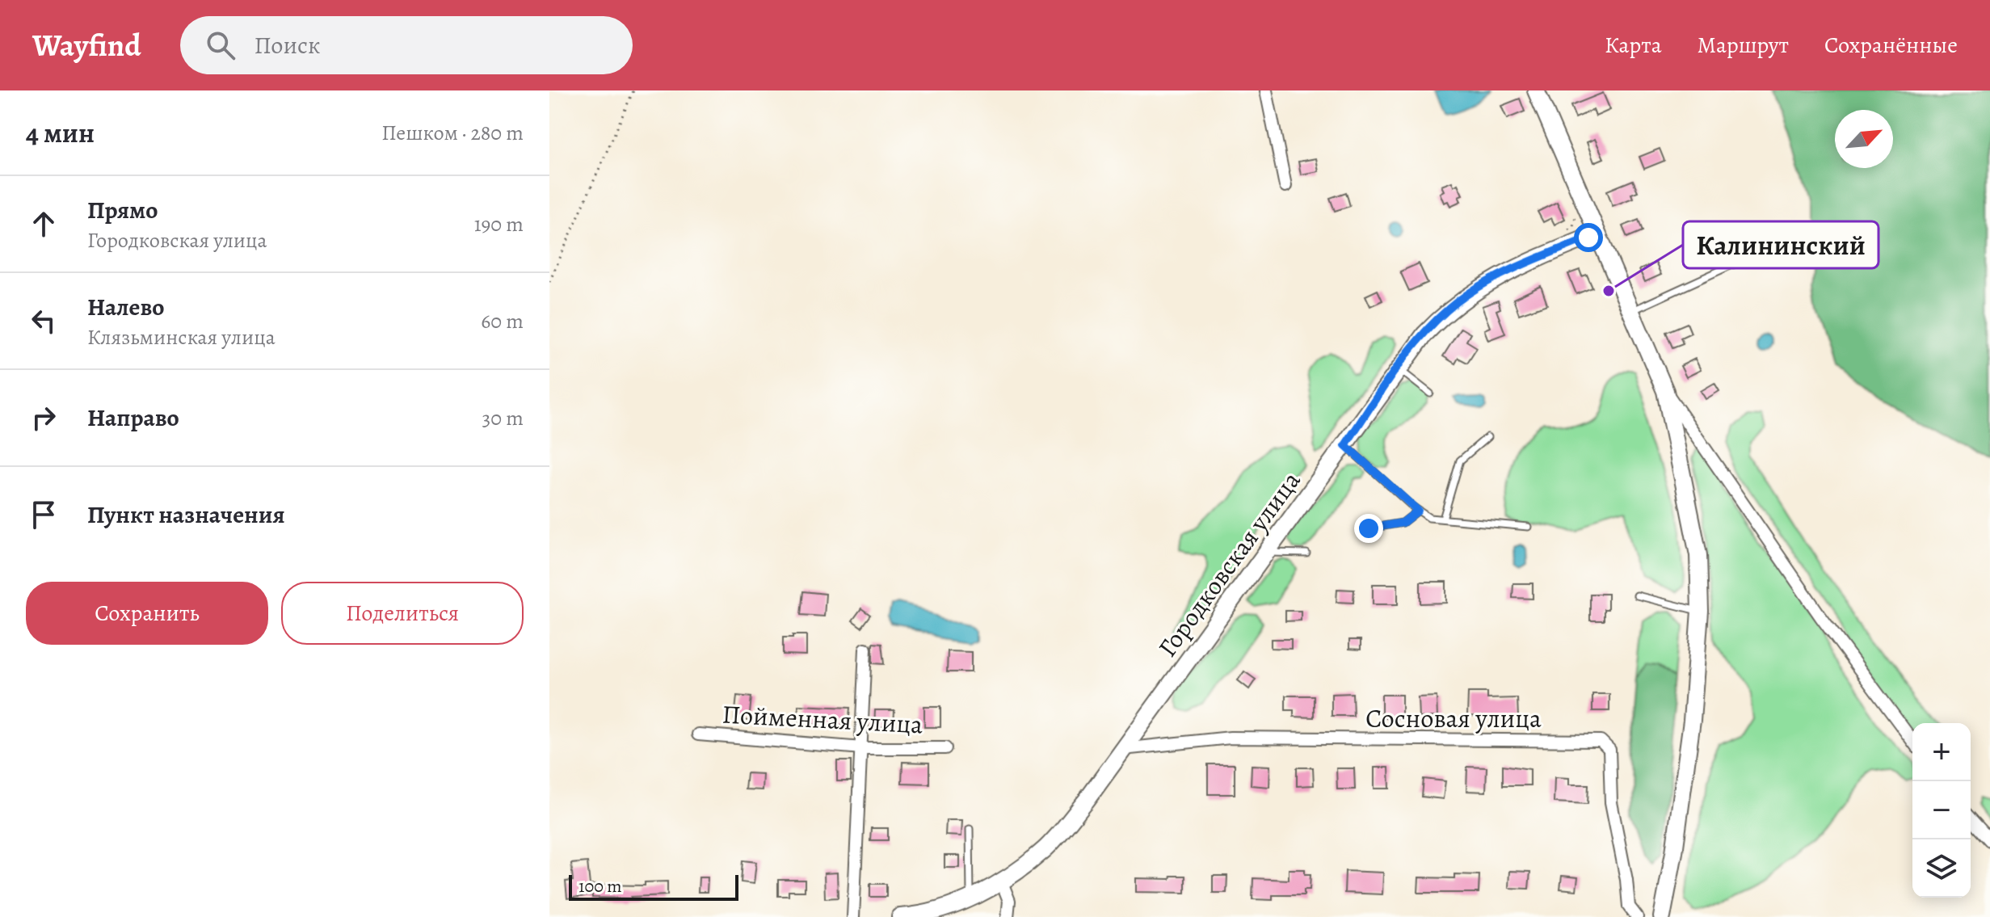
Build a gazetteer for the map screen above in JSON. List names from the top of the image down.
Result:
{
  "streets": {
    "main road": ["Городковская улица"],
    "street": ["Сосновая улица", "Пойменная улица"]
  },
  "crossings": [
    ["Городковская улица", "Сосновая улица"]
  ],
  "places": ["Калининский"],
  "scale_bar": "100 m",
  "north": "top right",
  "page": {
    "header": "Wayfind",
    "search": "Поиск",
    "nav": ["Карта", "Маршрут", "Сохранённые"],
    "heading": ["4 мин", "Пешком · 280 m"],
    "list": [
      ["Прямо", "Городковская улица", "190 m"],
      ["Налево", "Клязьминская улица", "60 m"],
      ["Направо", "30 m"],
      "Пункт назначения"
    ],
    "buttons": ["Сохранить", "Поделиться"],
    "map_buttons": ["+", "−"],
    "scale": "100 m"
  }
}
